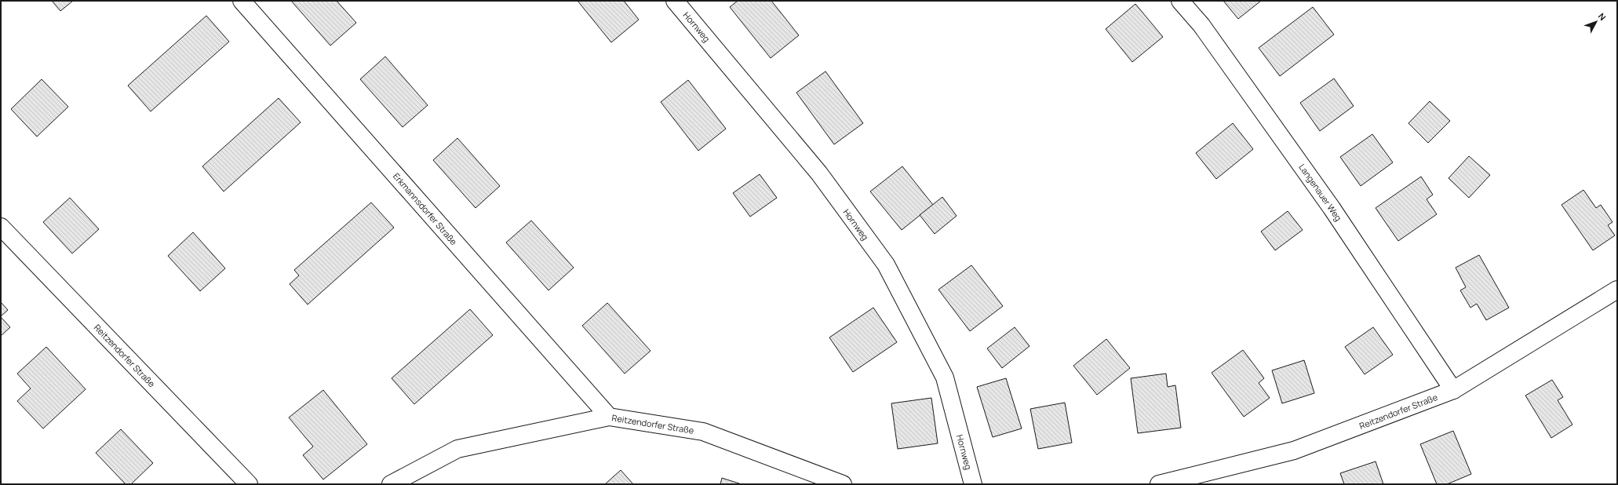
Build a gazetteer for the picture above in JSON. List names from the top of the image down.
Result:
{
  "streets": {
    "street": [
      "Hornweg",
      "Langenauer Weg",
      "Erkmannsdorfer Straße",
      "Reitzendorfer Straße"
    ]
  },
  "crossings": [
    ["Langenauer Weg", "Reitzendorfer Straße"],
    ["Erkmannsdorfer Straße", "Reitzendorfer Straße"]
  ],
  "north": "top right"
}
